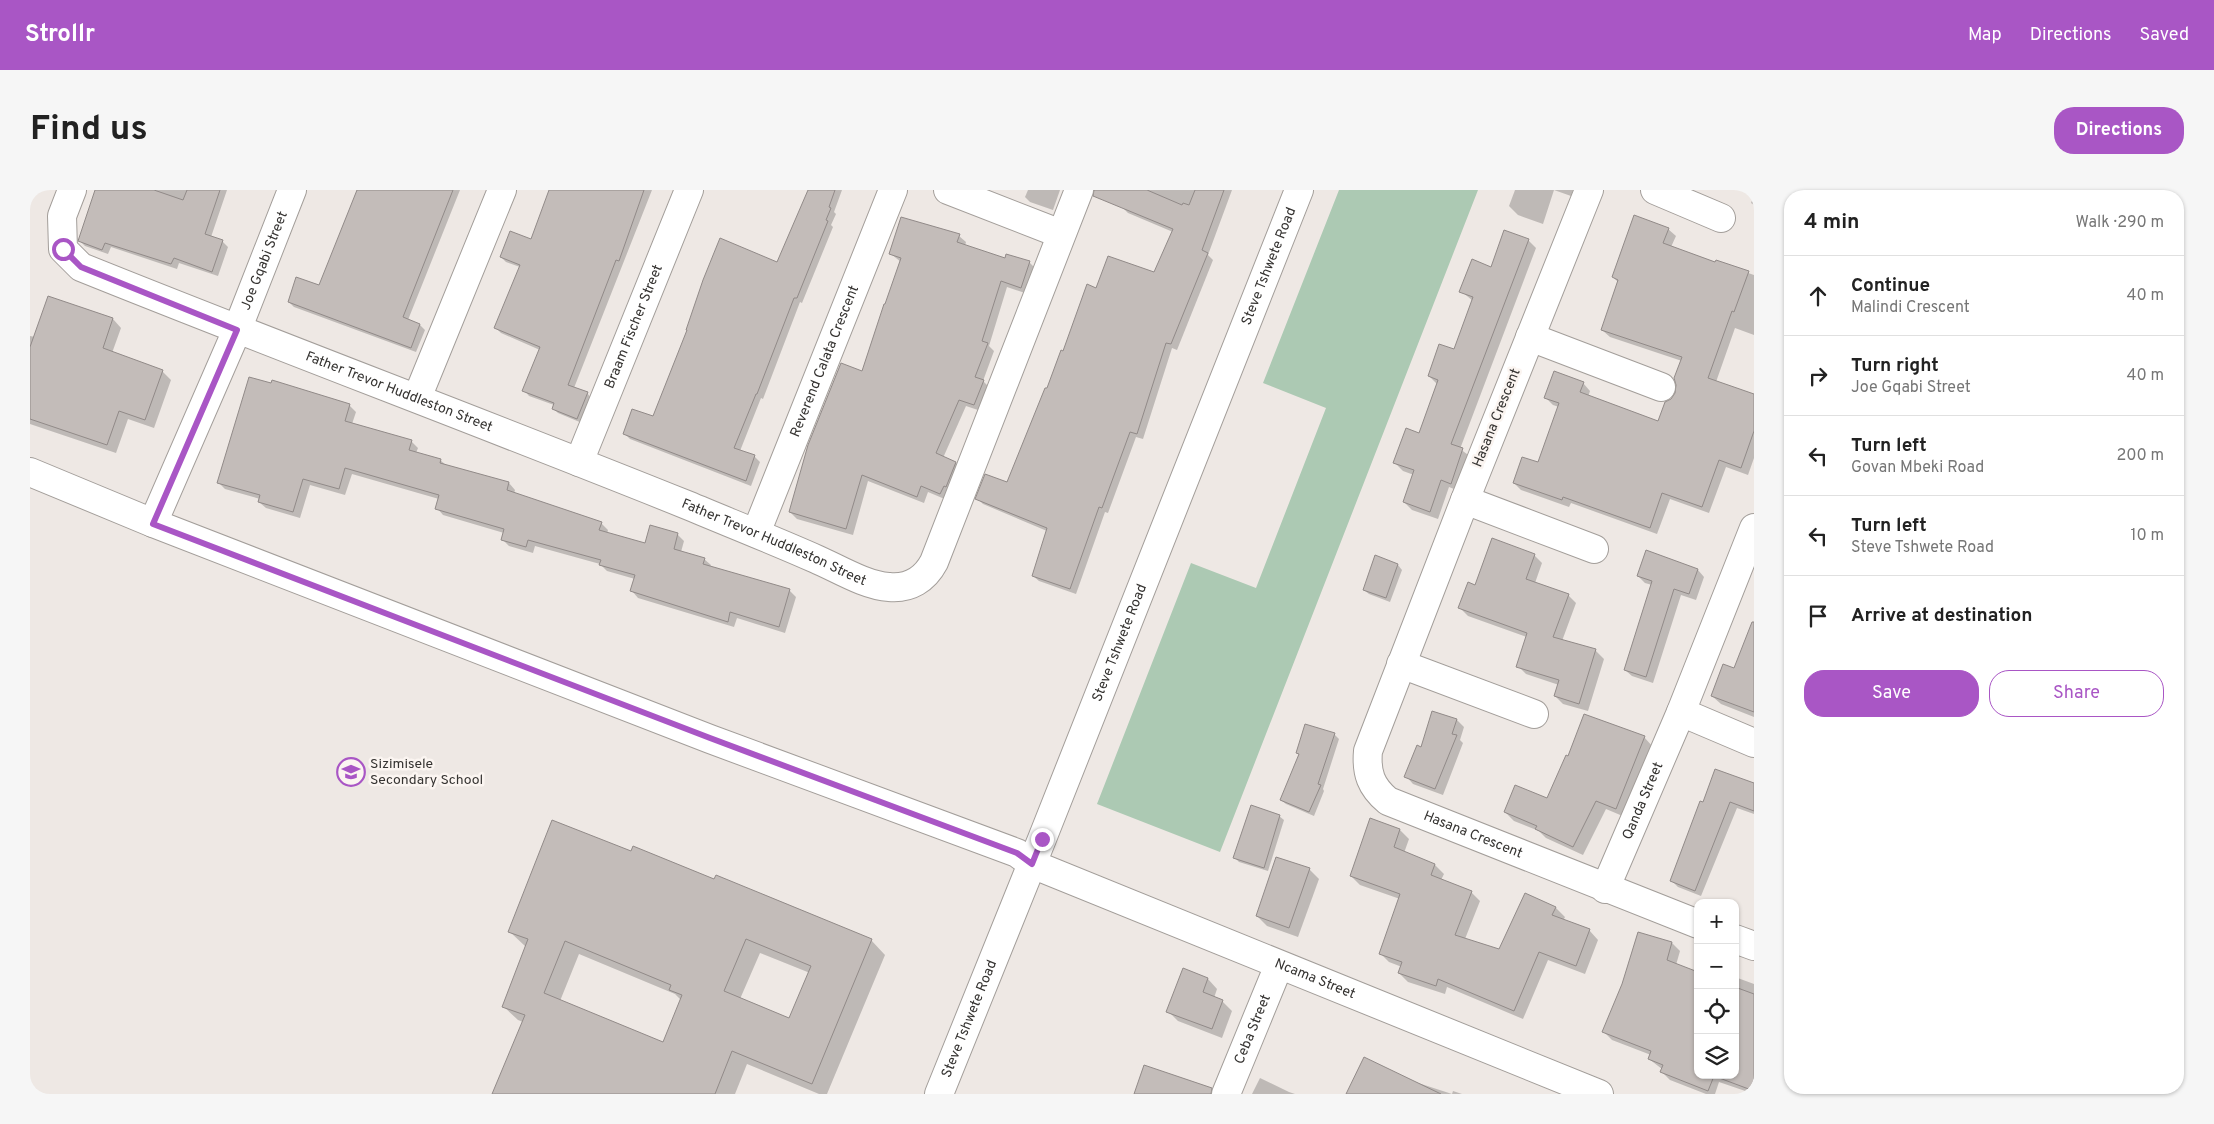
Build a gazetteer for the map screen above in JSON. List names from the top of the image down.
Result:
{
  "streets": {
    "street": [
      "Joe Gqabi Street",
      "Steve Tshwete Road",
      "Braam Fischer Street",
      "Reverend Calata Crescent",
      "Father Trevor Huddleston Street",
      "Hasana Crescent",
      "Qanda Street",
      "Ncama Street",
      "Ceba Street"
    ]
  },
  "crossings": [
    ["Joe Gqabi Street", "Father Trevor Huddleston Street"],
    ["Joe Gqabi Street", "Ncama Street"],
    ["Steve Tshwete Road", "Ncama Street"],
    ["Braam Fischer Street", "Father Trevor Huddleston Street"],
    ["Reverend Calata Crescent", "Father Trevor Huddleston Street"],
    ["Hasana Crescent", "Qanda Street"],
    ["Ncama Street", "Ceba Street"]
  ],
  "places": {
    "school or university": ["Sizimisele Secondary School"]
  },
  "page": {
    "header": "Strollr",
    "nav": ["Map", "Directions", "Saved"],
    "buttons": [
      "Directions",
      ["Save", "Share"]
    ],
    "title": "Find us",
    "heading": ["4 min", "Walk · 290 m"],
    "list": [
      ["Continue", "Malindi Crescent", "40 m"],
      ["Turn right", "Joe Gqabi Street", "40 m"],
      ["Turn left", "Govan Mbeki Road", "200 m"],
      ["Turn left", "Steve Tshwete Road", "10 m"],
      "Arrive at destination"
    ],
    "map_buttons": ["+", "−"]
  }
}
